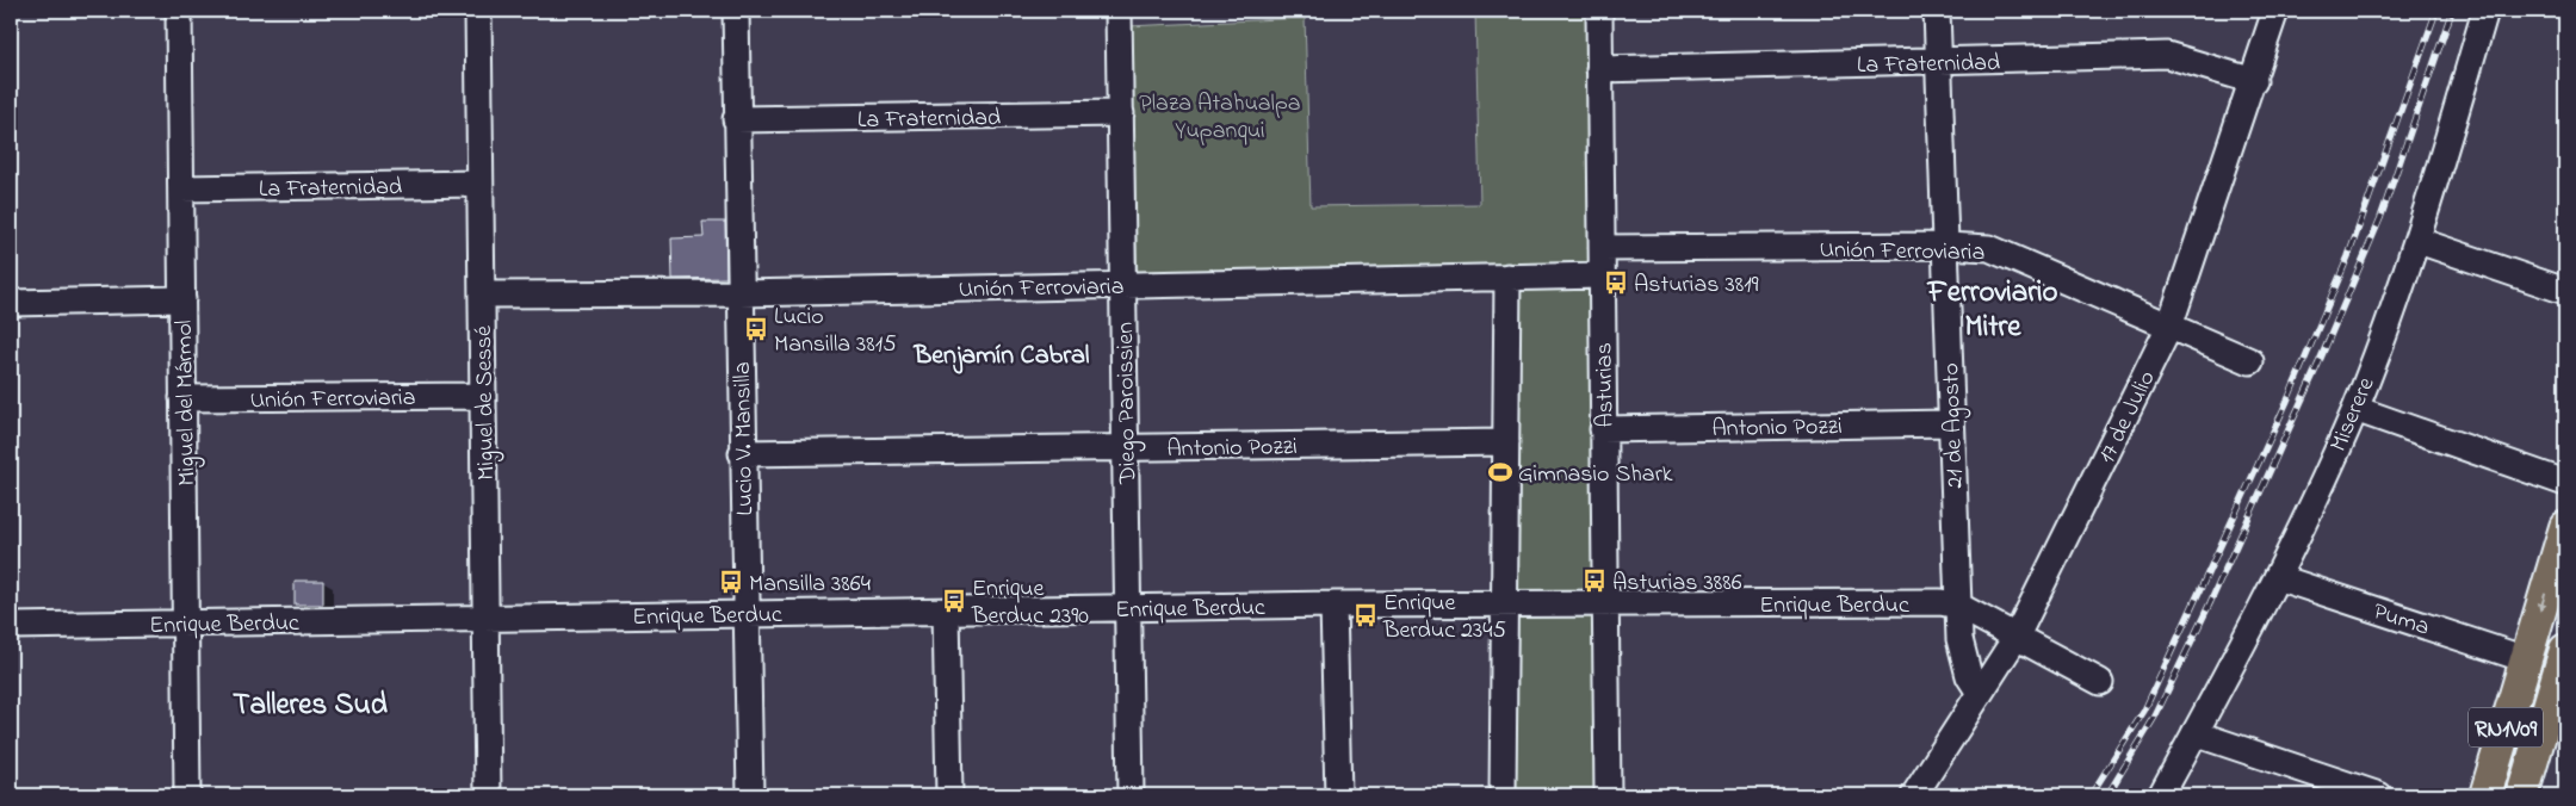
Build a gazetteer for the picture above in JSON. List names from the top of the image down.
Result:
{
  "streets": {
    "main road": ["RN1V09"],
    "street": [
      "La Fraternidad",
      "Unión Ferroviaria",
      "Asturias",
      "Miguel del Mármol",
      "Miguel de Sessé",
      "Diego Paroissien",
      "Miserere",
      "17 de Julio",
      "Antonio Pozzi",
      "21 de Agosto",
      "Lucio V. Mansilla",
      "Enrique Berduc",
      "Puma"
    ]
  },
  "crossings": [
    ["La Fraternidad", "Asturias"],
    ["La Fraternidad", "Miguel del Mármol"],
    ["La Fraternidad", "Miguel de Sessé"],
    ["La Fraternidad", "Diego Paroissien"],
    ["La Fraternidad", "17 de Julio"],
    ["La Fraternidad", "21 de Agosto"],
    ["La Fraternidad", "Lucio V. Mansilla"],
    ["Unión Ferroviaria", "Asturias"],
    ["Unión Ferroviaria", "Miguel del Mármol"],
    ["Unión Ferroviaria", "Miguel de Sessé"],
    ["Unión Ferroviaria", "Diego Paroissien"],
    ["Unión Ferroviaria", "17 de Julio"],
    ["Unión Ferroviaria", "21 de Agosto"],
    ["Unión Ferroviaria", "Lucio V. Mansilla"],
    ["Asturias", "Antonio Pozzi"],
    ["Asturias", "Enrique Berduc"],
    ["Miguel del Mármol", "Enrique Berduc"],
    ["Miguel de Sessé", "Enrique Berduc"],
    ["Diego Paroissien", "Antonio Pozzi"],
    ["Diego Paroissien", "Enrique Berduc"],
    ["Miserere", "Puma"],
    ["17 de Julio", "21 de Agosto"],
    ["17 de Julio", "Enrique Berduc"],
    ["Antonio Pozzi", "21 de Agosto"],
    ["Antonio Pozzi", "Lucio V. Mansilla"],
    ["21 de Agosto", "Enrique Berduc"],
    ["Lucio V. Mansilla", "Enrique Berduc"],
    ["Puma", "RN1V09"]
  ],
  "districts": ["Ferroviario Mitre", "Benjamín Cabral", "Talleres Sud"],
  "parks": ["Plaza Atahualpa Yupanqui"],
  "places": {
    "bus stop": [
      "Asturias 3819",
      "Lucio Mansilla 3815",
      "Asturias 3886",
      "Mansilla 3864",
      "Enrique Berduc 2390",
      "Enrique Berduc 2345"
    ],
    "sports": ["Gimnasio Shark"]
  }
}
